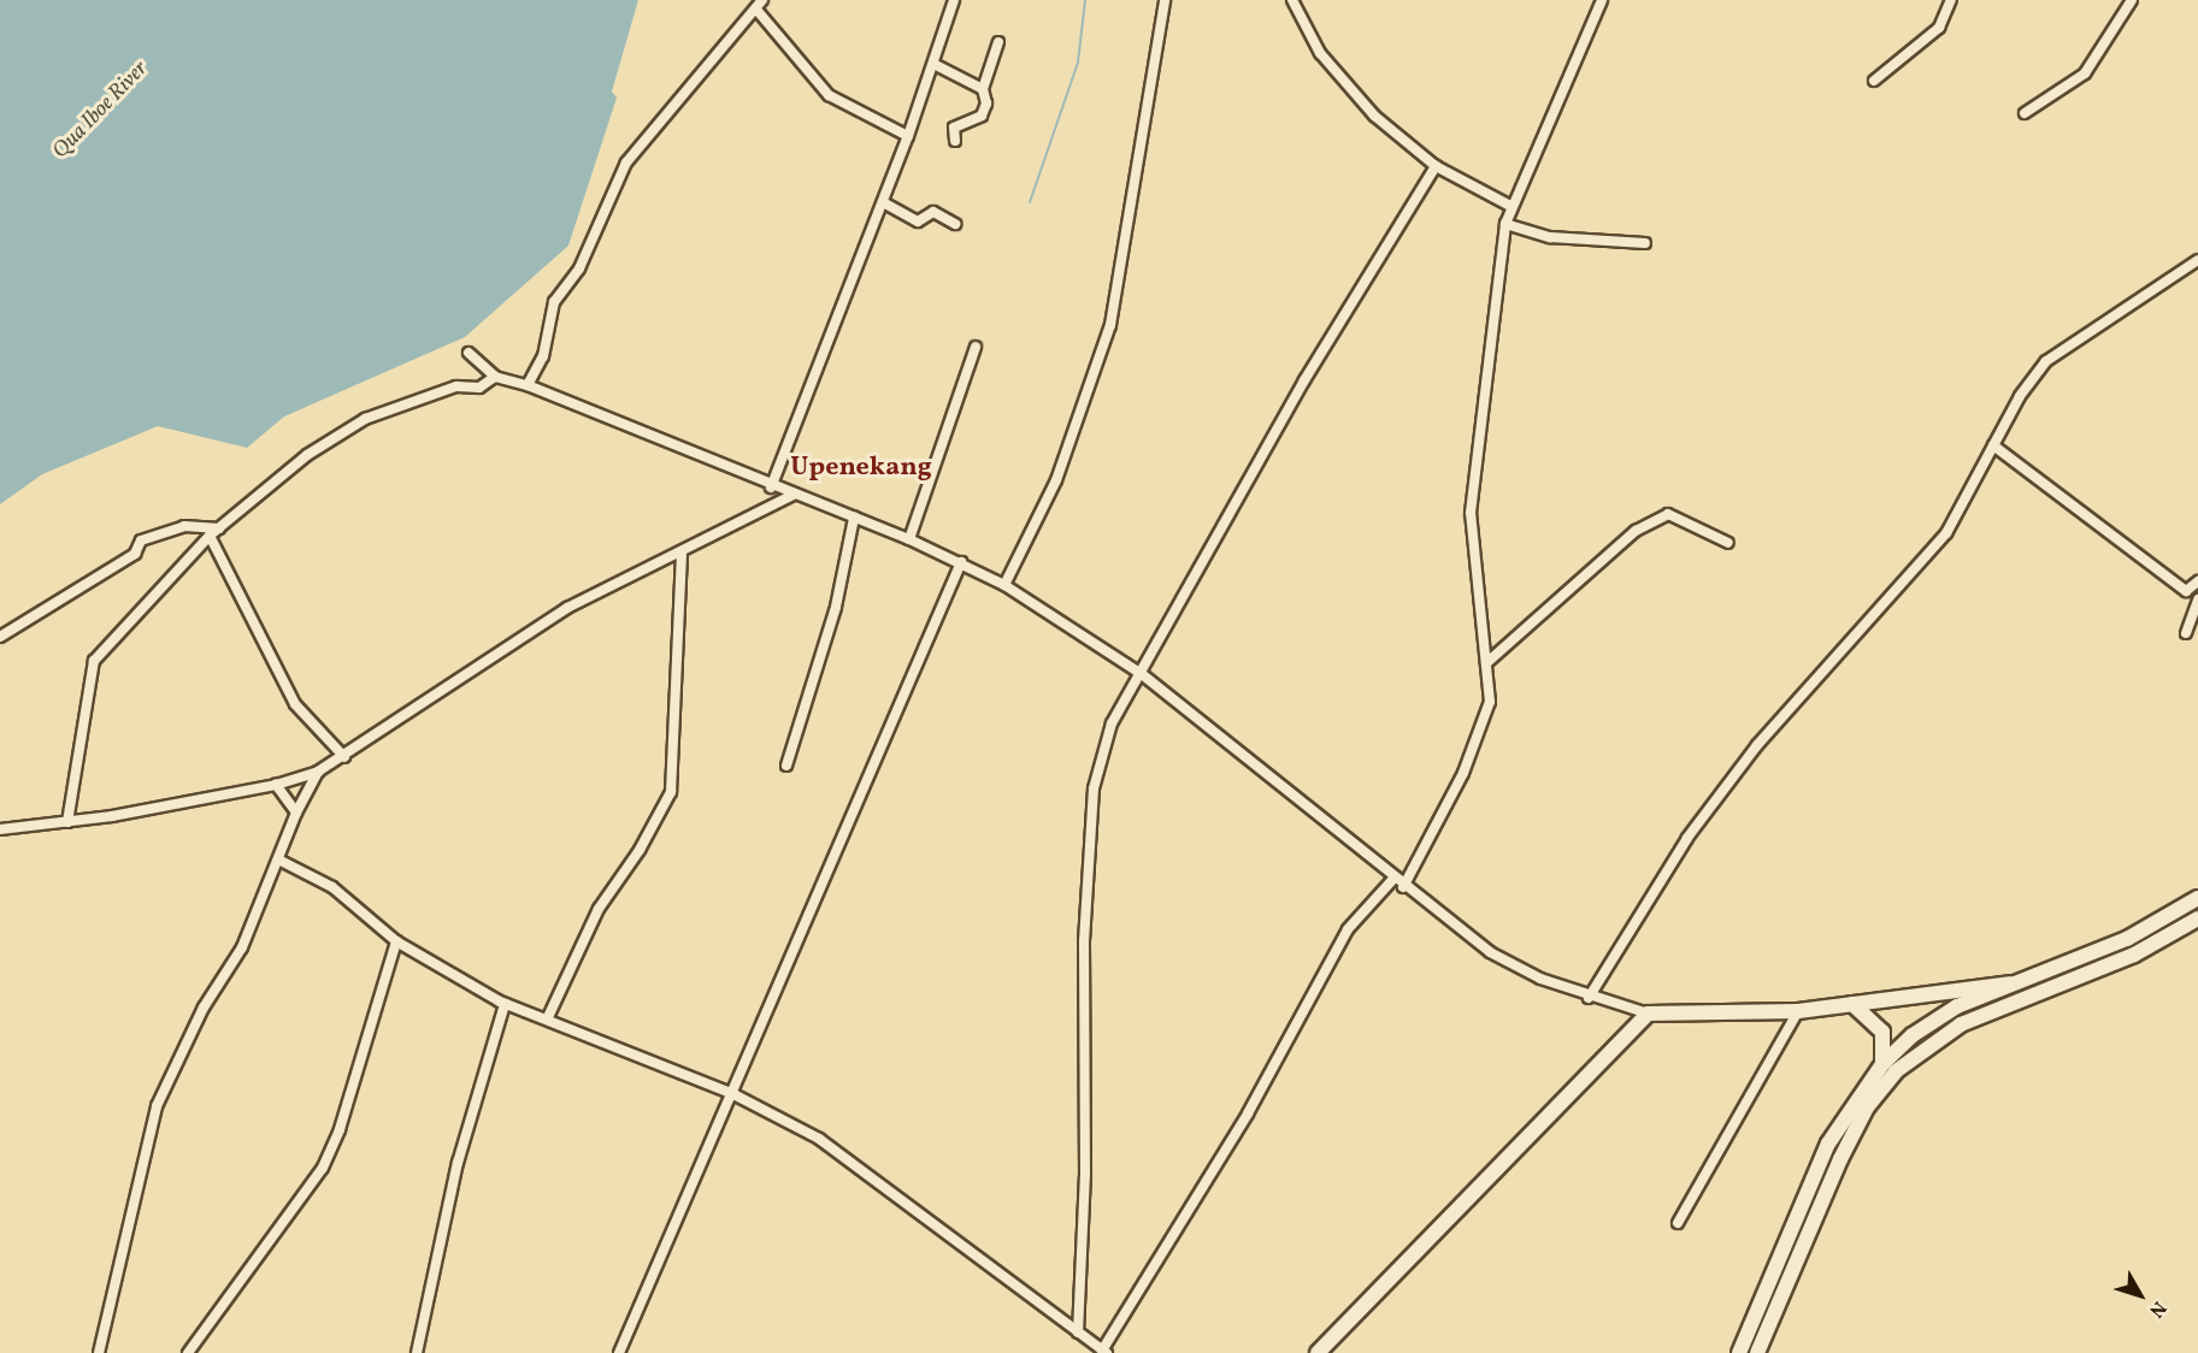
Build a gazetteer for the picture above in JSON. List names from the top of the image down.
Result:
{
  "districts": ["Upenekang"],
  "water": ["Qua Iboe River"],
  "north": "bottom right"
}
